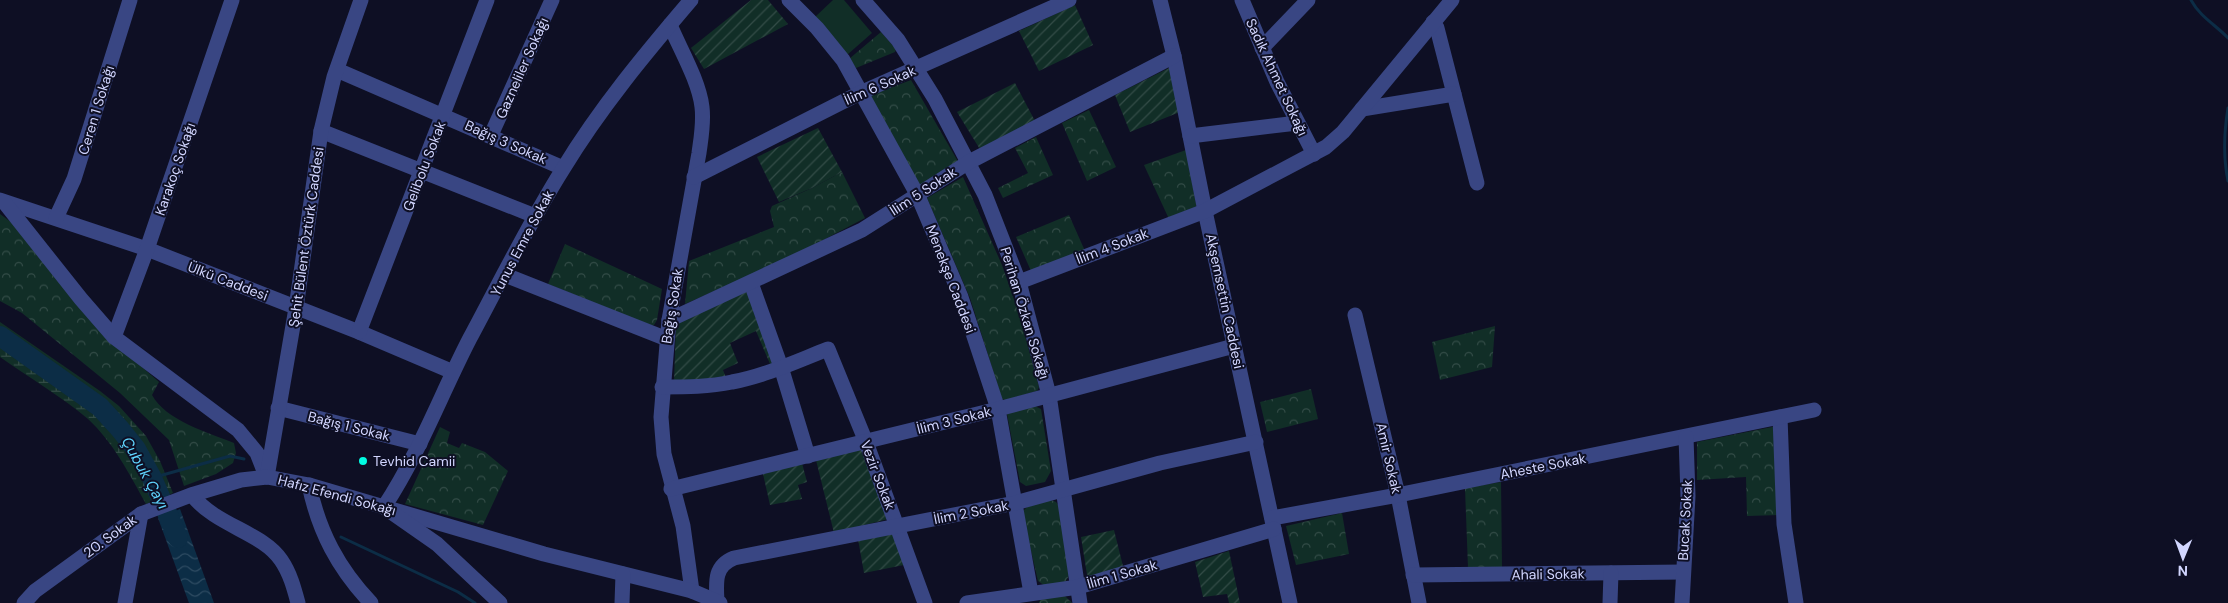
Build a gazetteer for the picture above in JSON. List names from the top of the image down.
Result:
{
  "streets": {
    "street": [
      "Gazneliler Sokağı",
      "Sadık Ahmet Sokağı",
      "İlim 6 Sokak",
      "Ceren 1 Sokağı",
      "Bağış 3 Sokak",
      "Gelibolu Sokak",
      "Karakoç Sokağı",
      "İlim 5 Sokak",
      "Şehit Bülent Öztürk Caddesi",
      "Yunus Emre Sokak",
      "İlim 4 Sokak",
      "Menekşe Caddesi",
      "Ülkü Caddesi",
      "Akşemsettin Caddesi",
      "Bağış Sokak",
      "Perihan Özkan Sokağı",
      "İlim 3 Sokak",
      "Bağış 1 Sokak",
      "Amir Sokak",
      "Aheste Sokak",
      "Vezir Sokak",
      "Hafız Efendi Sokağı",
      "İlim 2 Sokak",
      "Bucak Sokak",
      "20. Sokak",
      "İlim 1 Sokak",
      "Ahali Sokak"
    ]
  },
  "crossings": [
    ["Gazneliler Sokağı", "Bağış 3 Sokak"],
    ["Sadık Ahmet Sokağı", "İlim 4 Sokak"],
    ["İlim 6 Sokak", "Menekşe Caddesi"],
    ["İlim 6 Sokak", "Bağış Sokak"],
    ["İlim 6 Sokak", "Perihan Özkan Sokağı"],
    ["Ceren 1 Sokağı", "Ülkü Caddesi"],
    ["Bağış 3 Sokak", "Gelibolu Sokak"],
    ["Bağış 3 Sokak", "Şehit Bülent Öztürk Caddesi"],
    ["Bağış 3 Sokak", "Yunus Emre Sokak"],
    ["Gelibolu Sokak", "Ülkü Caddesi"],
    ["Karakoç Sokağı", "Ülkü Caddesi"],
    ["Karakoç Sokağı", "Hafız Efendi Sokağı"],
    ["İlim 5 Sokak", "Menekşe Caddesi"],
    ["İlim 5 Sokak", "Akşemsettin Caddesi"],
    ["İlim 5 Sokak", "Bağış Sokak"],
    ["İlim 5 Sokak", "Perihan Özkan Sokağı"],
    ["Şehit Bülent Öztürk Caddesi", "Ülkü Caddesi"],
    ["Şehit Bülent Öztürk Caddesi", "Bağış 1 Sokak"],
    ["Şehit Bülent Öztürk Caddesi", "Hafız Efendi Sokağı"],
    ["Şehit Bülent Öztürk Caddesi", "20. Sokak"],
    ["Yunus Emre Sokak", "Ülkü Caddesi"],
    ["Yunus Emre Sokak", "Bağış Sokak"],
    ["Yunus Emre Sokak", "Bağış 1 Sokak"],
    ["Yunus Emre Sokak", "Hafız Efendi Sokağı"],
    ["İlim 4 Sokak", "Akşemsettin Caddesi"],
    ["İlim 4 Sokak", "Perihan Özkan Sokağı"],
    ["Menekşe Caddesi", "İlim 3 Sokak"],
    ["Menekşe Caddesi", "İlim 2 Sokak"],
    ["Menekşe Caddesi", "İlim 1 Sokak"],
    ["Ülkü Caddesi", "Hafız Efendi Sokağı"],
    ["Akşemsettin Caddesi", "İlim 3 Sokak"],
    ["Akşemsettin Caddesi", "Aheste Sokak"],
    ["Akşemsettin Caddesi", "İlim 2 Sokak"],
    ["Akşemsettin Caddesi", "İlim 1 Sokak"],
    ["Bağış Sokak", "İlim 3 Sokak"],
    ["Bağış Sokak", "Hafız Efendi Sokağı"],
    ["Perihan Özkan Sokağı", "İlim 3 Sokak"],
    ["Perihan Özkan Sokağı", "İlim 2 Sokak"],
    ["Perihan Özkan Sokağı", "İlim 1 Sokak"],
    ["İlim 3 Sokak", "Vezir Sokak"],
    ["Amir Sokak", "Aheste Sokak"],
    ["Amir Sokak", "Ahali Sokak"],
    ["Aheste Sokak", "Bucak Sokak"],
    ["Aheste Sokak", "İlim 1 Sokak"],
    ["Vezir Sokak", "İlim 2 Sokak"],
    ["Hafız Efendi Sokağı", "20. Sokak"],
    ["Bucak Sokak", "Ahali Sokak"]
  ],
  "water": ["Çubuk Çayı"],
  "places": ["Tevhid Camii"],
  "north": "bottom"
}
